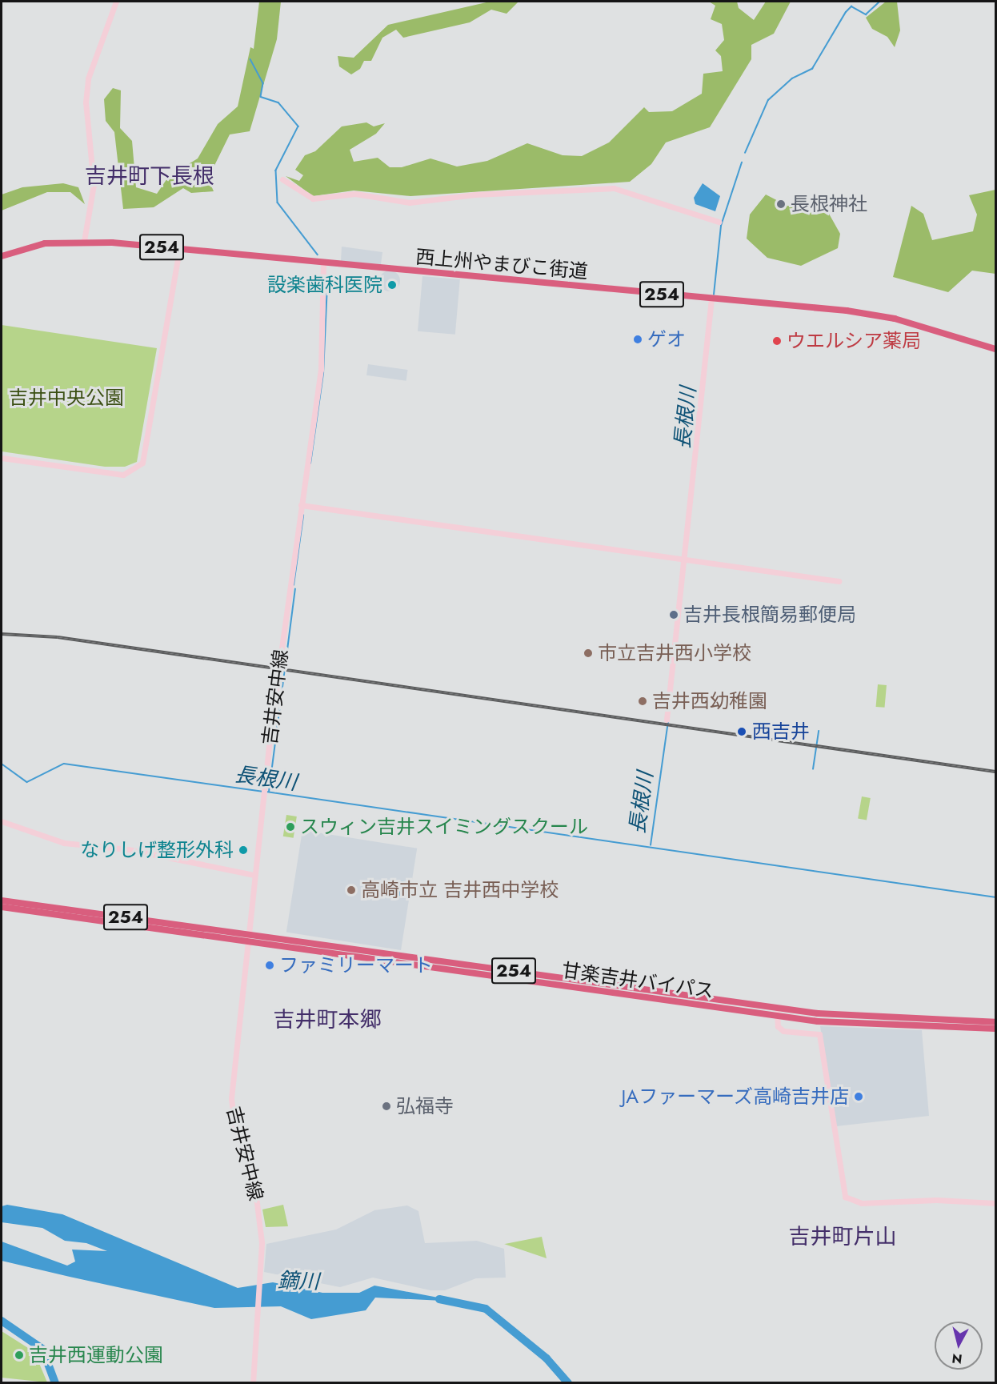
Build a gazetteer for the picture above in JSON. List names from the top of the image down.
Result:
{
  "streets": {
    "highway": ["254", "西上州やまびこ街道", "甘楽吉井バイパス"],
    "street": ["吉井安中線"]
  },
  "crossings": [
    ["254", "吉井安中線"],
    ["254", "甘楽吉井バイパス"],
    ["西上州やまびこ街道", "吉井安中線"],
    ["吉井安中線", "甘楽吉井バイパス"]
  ],
  "districts": ["吉井町下長根", "吉井町本郷", "吉井町片山"],
  "water": ["長根川", "鏑川"],
  "parks": ["吉井中央公園"],
  "places": [
    "長根神社",
    "設楽歯科医院",
    "ゲオ",
    "ウエルシア薬局",
    "吉井長根簡易郵便局",
    "市立吉井西小学校",
    "吉井西幼稚園",
    "西吉井",
    "スウィン吉井スイミングスクール",
    "なりしげ整形外科",
    "高崎市立 吉井西中学校",
    "ファミリーマート",
    "JAファーマーズ高崎吉井店",
    "弘福寺",
    "吉井西運動公園"
  ],
  "north": "bottom"
}
